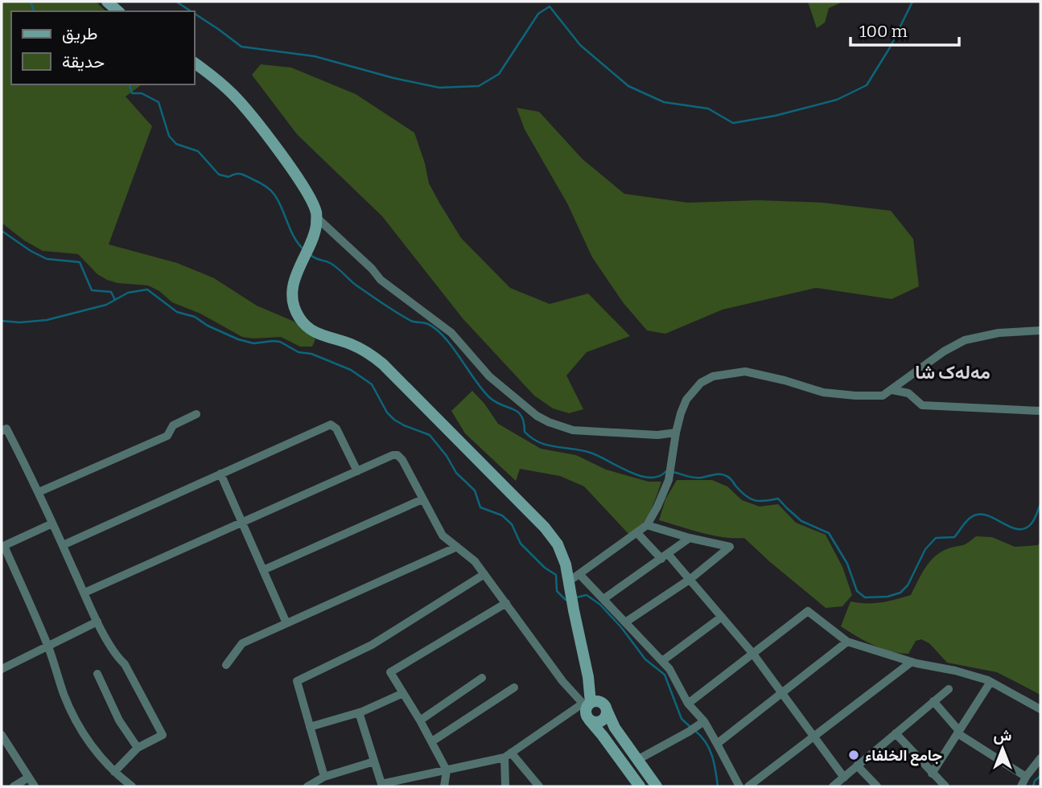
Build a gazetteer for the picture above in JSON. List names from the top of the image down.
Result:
{
  "districts": ["مەلەک شا"],
  "places": ["جامع الخلفاء"],
  "legend": ["طريق", "حديقة"],
  "scale_bar": "100 m",
  "north": "top"
}
